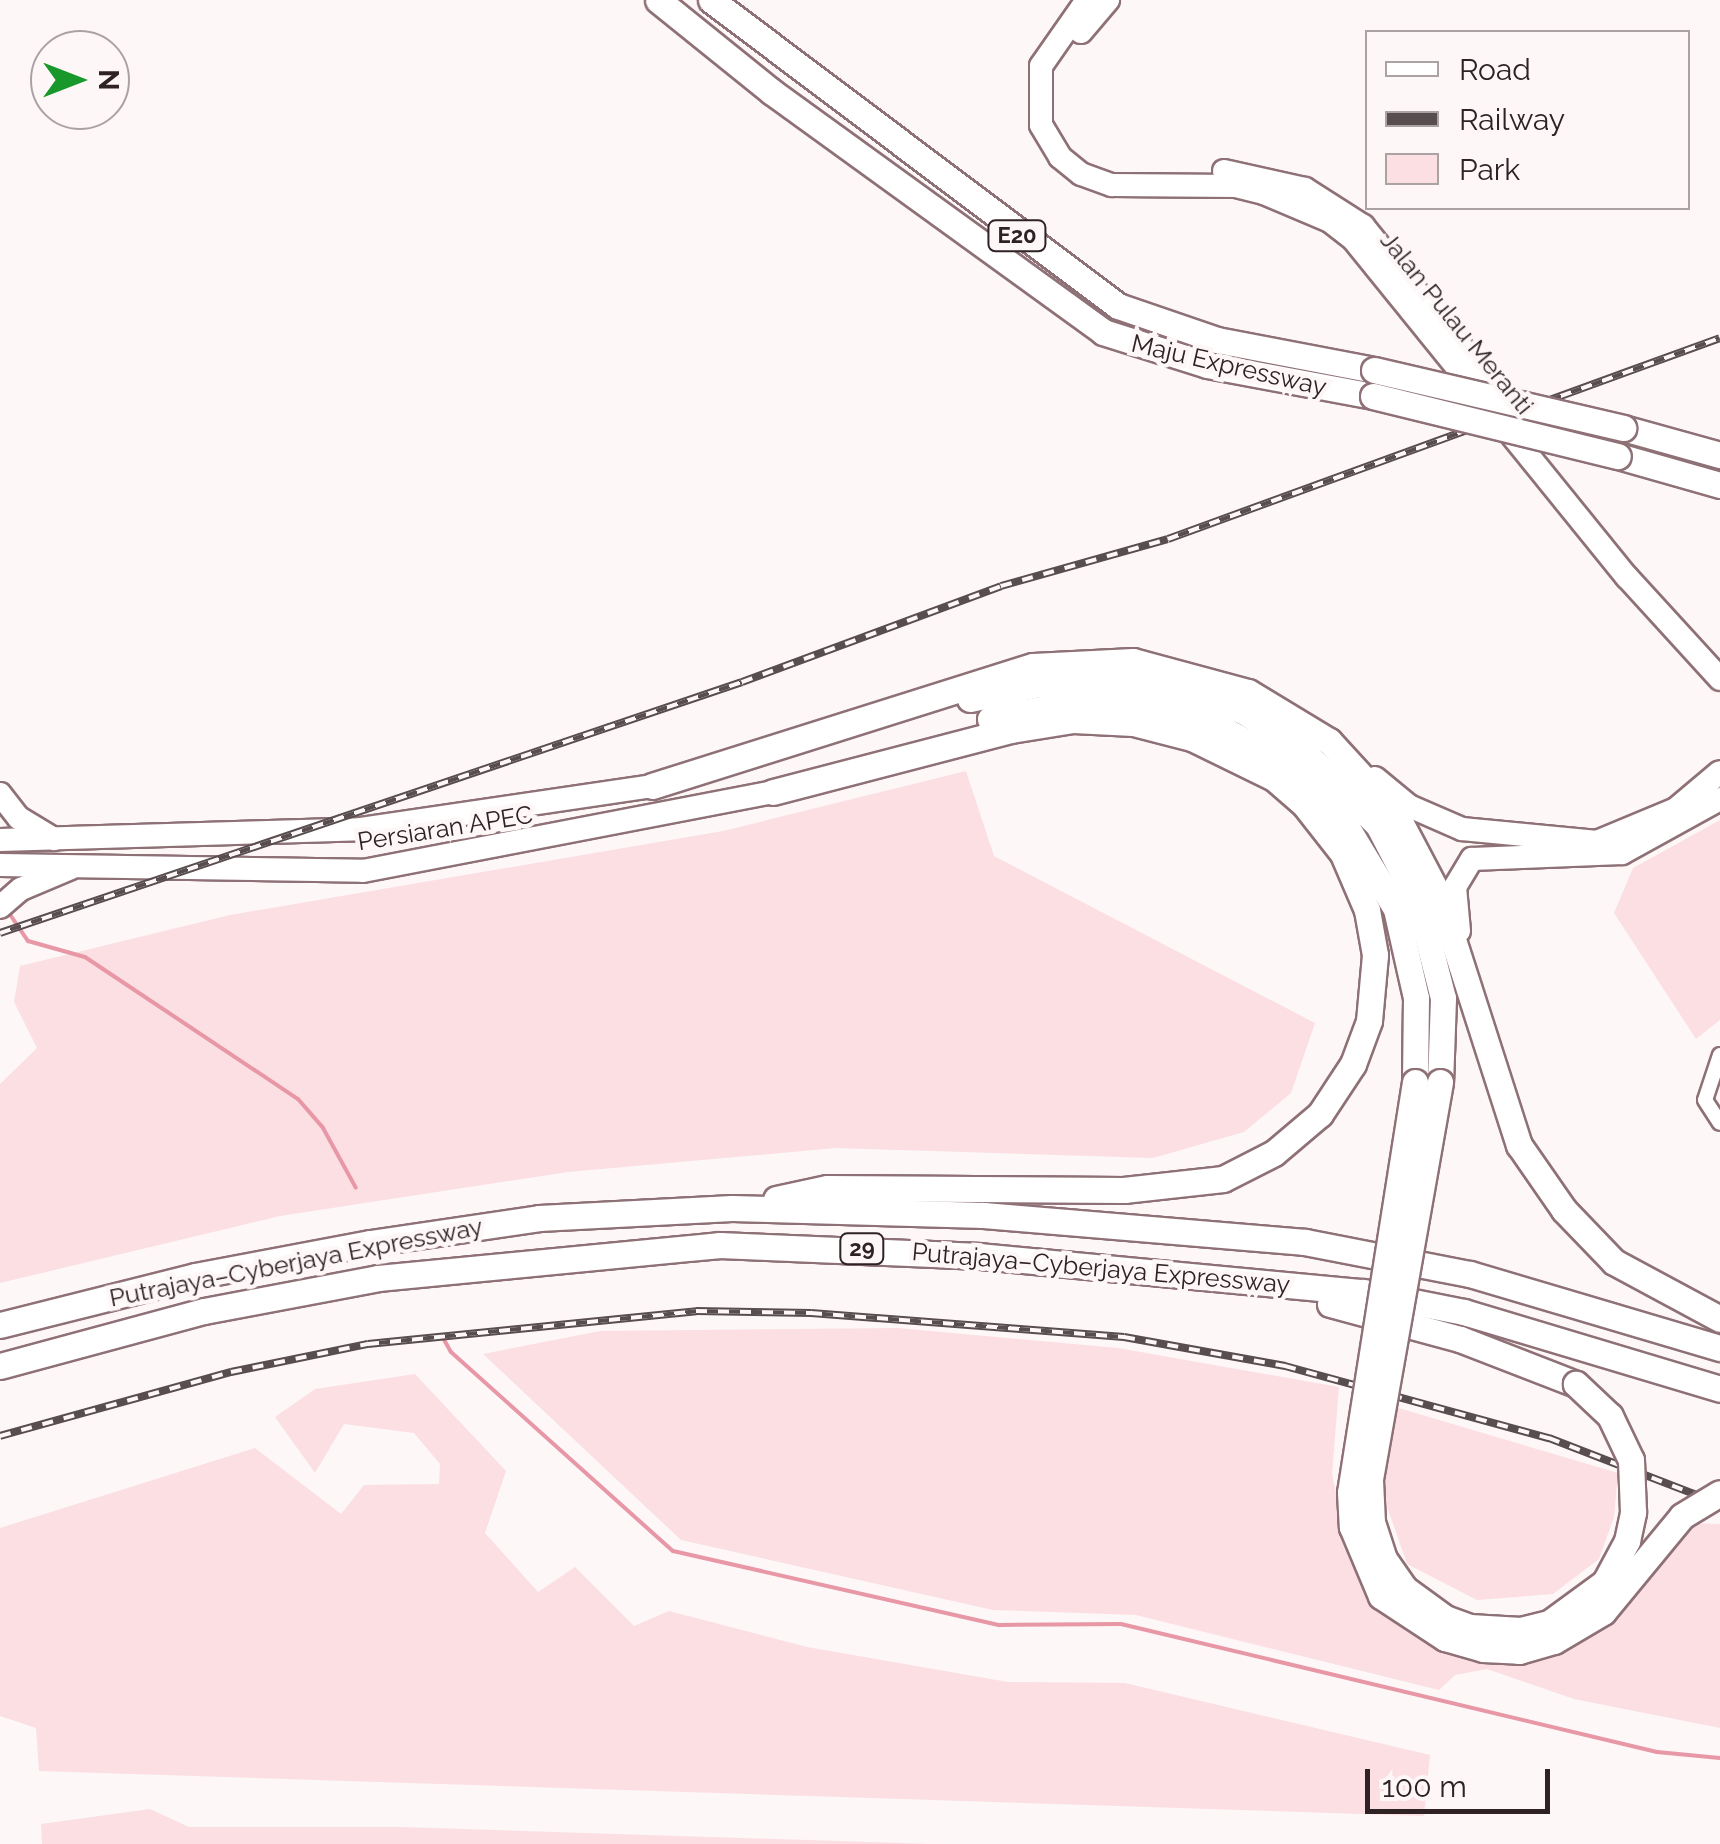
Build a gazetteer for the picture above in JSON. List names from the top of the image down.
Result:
{
  "streets": {
    "highway": [
      "E20",
      "Maju Expressway",
      "29",
      "Putrajaya–Cyberjaya Expressway"
    ],
    "main road": ["Jalan Pulau Meranti", "Persiaran APEC"]
  },
  "legend": ["Road", "Railway", "Park"],
  "scale_bar": "100 m",
  "north": "right"
}
